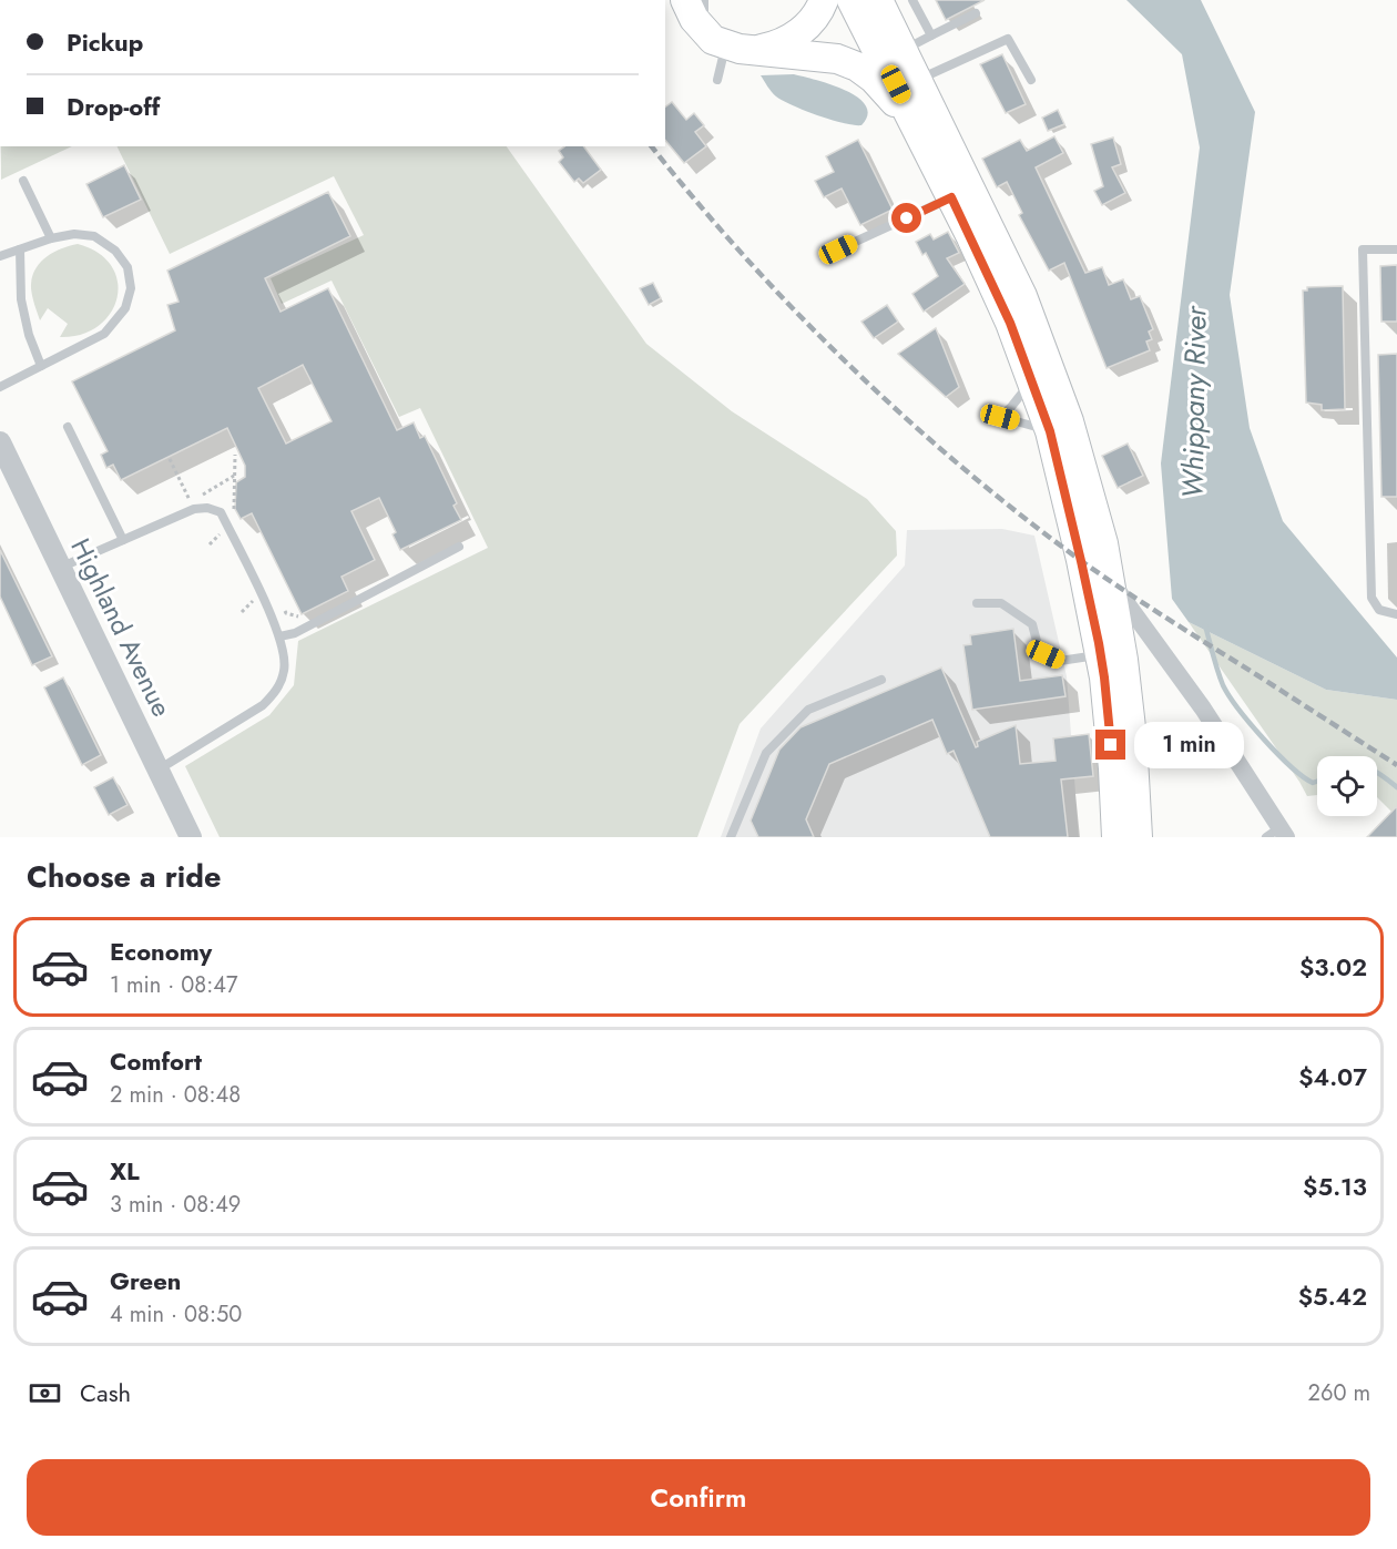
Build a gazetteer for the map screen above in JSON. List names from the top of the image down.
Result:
{
  "streets": {
    "street": ["Highland Avenue"]
  },
  "water": ["Whippany River"],
  "page": {
    "banner": ["Pickup", "Drop-off"],
    "bubble": "1 min",
    "heading": "Choose a ride",
    "list": [
      {
        "name": "Economy",
        "note": "1 min · 08:47",
        "value": "$3.02"
      },
      {
        "name": "Comfort",
        "note": "2 min · 08:48",
        "value": "$4.07"
      },
      {
        "name": "XL",
        "note": "3 min · 08:49",
        "value": "$5.13"
      },
      {
        "name": "Green",
        "note": "4 min · 08:50",
        "value": "$5.42"
      }
    ],
    "pay": ["Cash", "260 m"],
    "buttons": "Confirm"
  }
}
